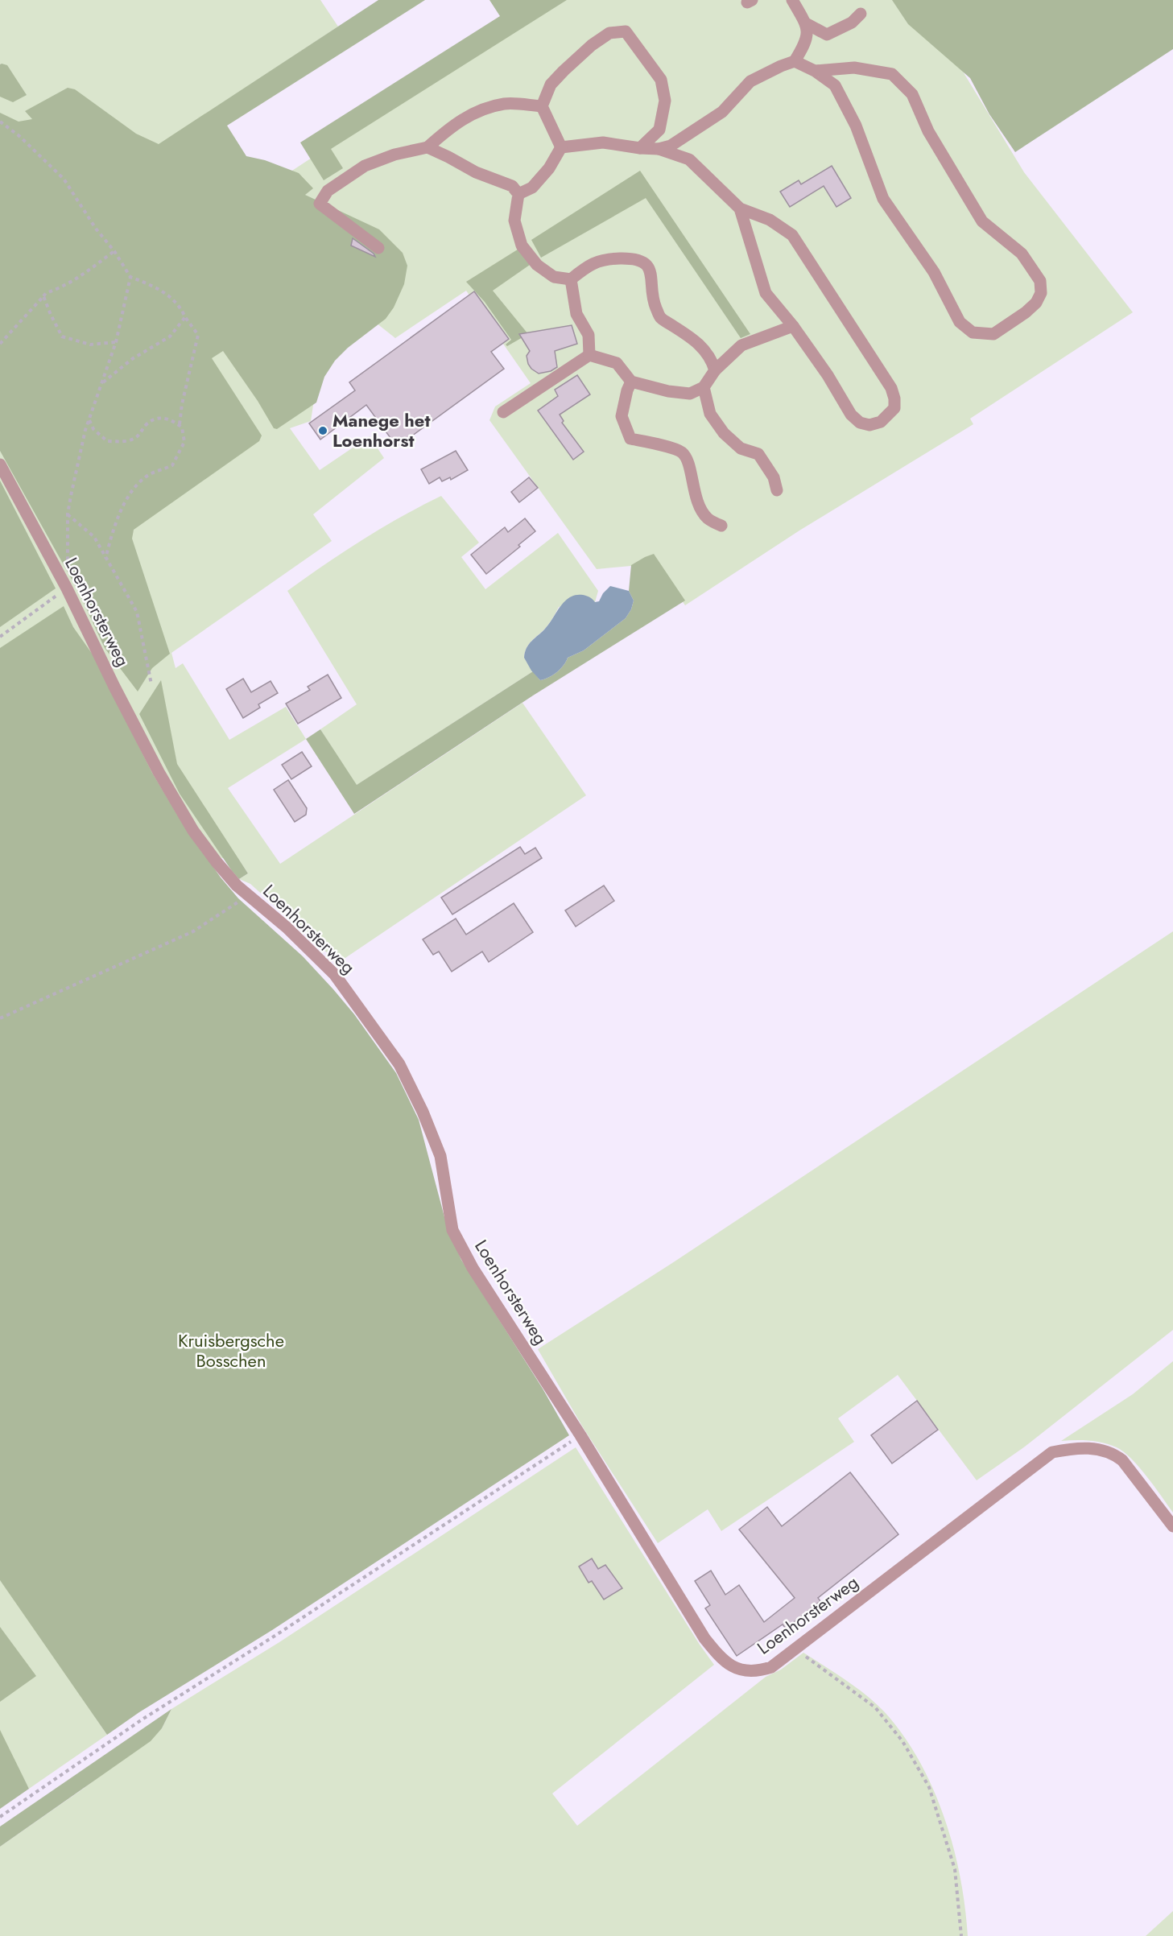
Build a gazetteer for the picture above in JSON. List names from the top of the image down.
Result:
{
  "streets": {
    "street": ["Loenhorsterweg"]
  },
  "parks": ["Kruisbergsche Bosschen"],
  "places": ["Manege het Loenhorst"]
}
